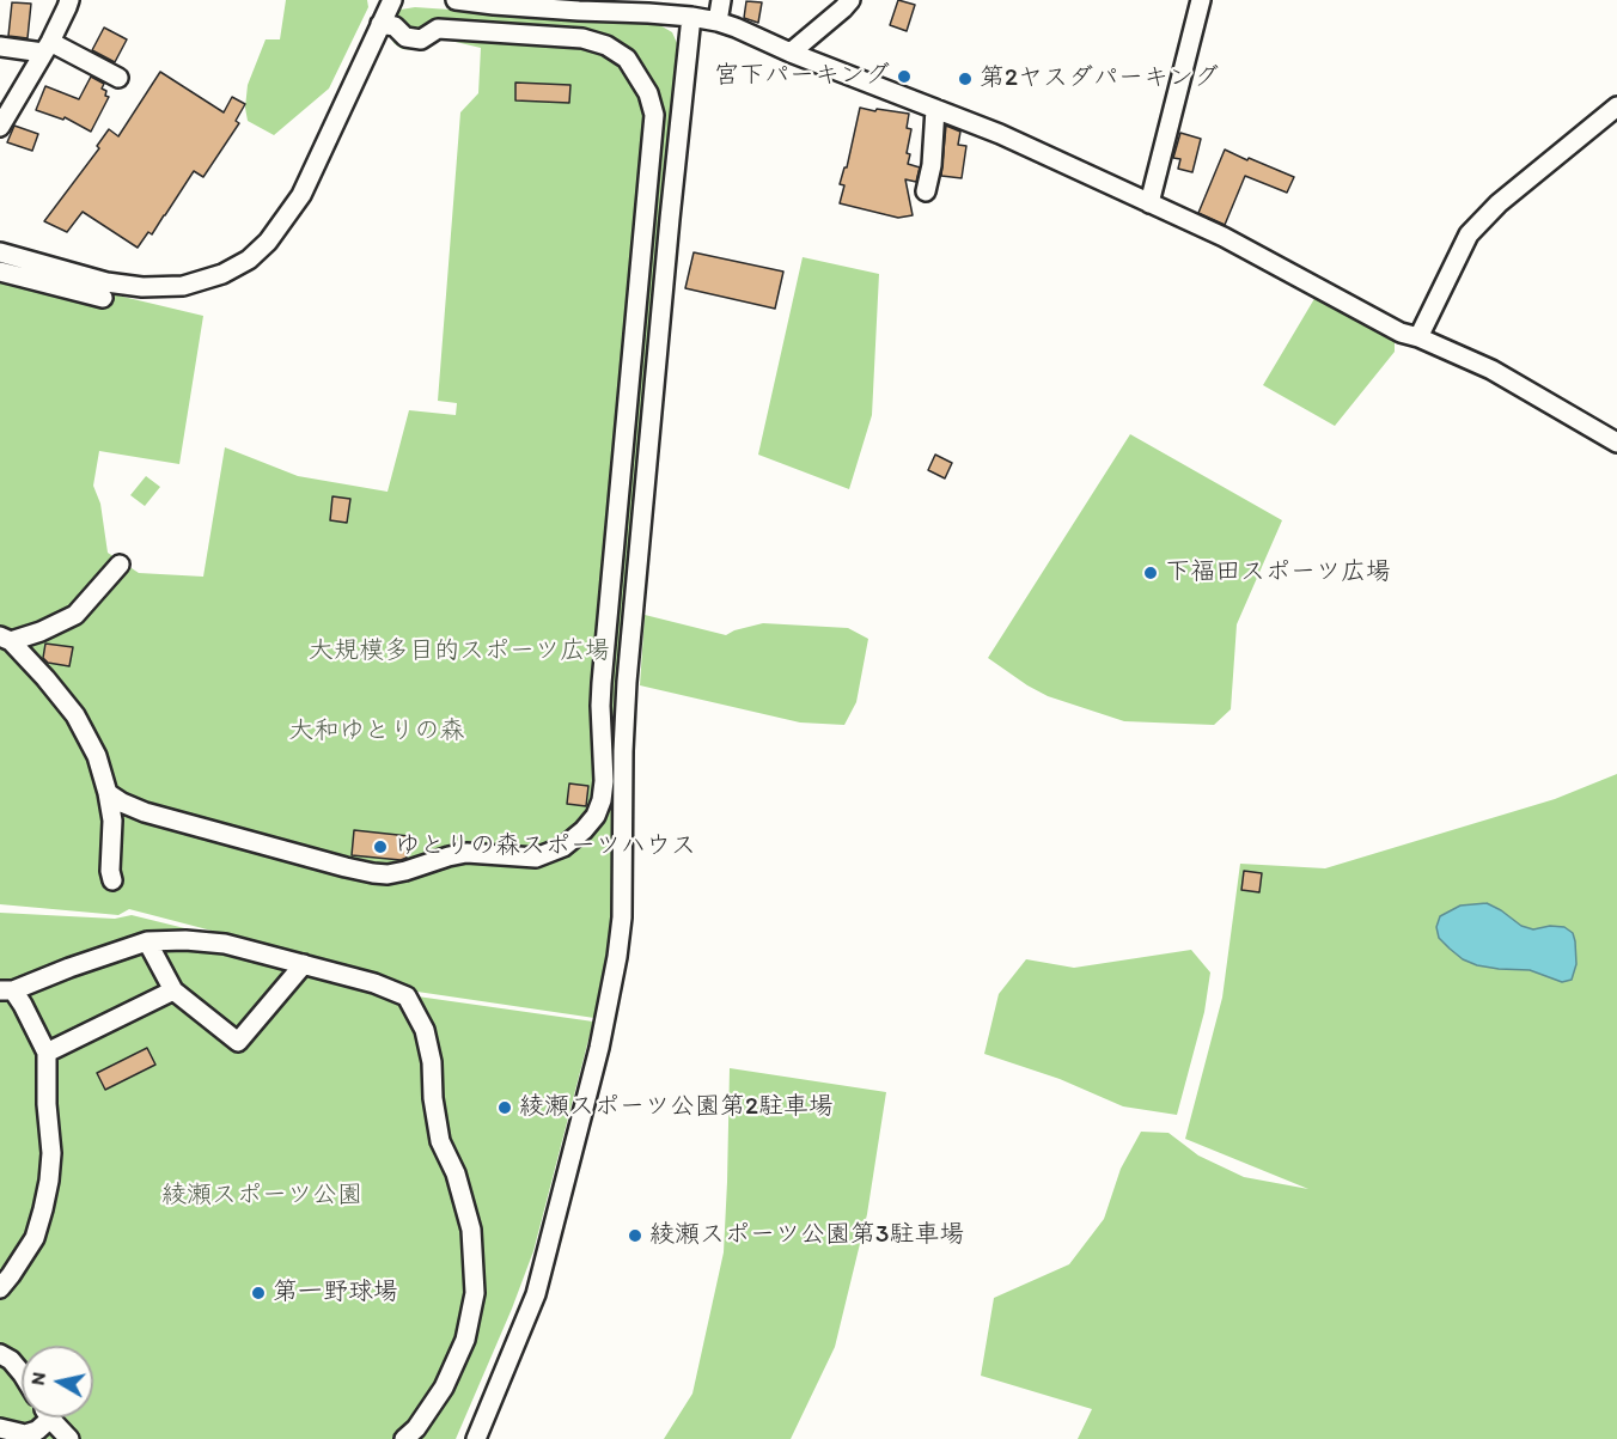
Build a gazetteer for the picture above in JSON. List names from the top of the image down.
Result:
{
  "parks": ["大規模多目的スポーツ広場", "大和ゆとりの森", "綾瀬スポーツ公園"],
  "places": [
    "宮下パーキング",
    "第2ヤスダパーキング",
    "下福田スポーツ広場",
    "ゆとりの森スポーツハウス",
    "綾瀬スポーツ公園第2駐車場",
    "綾瀬スポーツ公園第3駐車場",
    "第一野球場"
  ],
  "north": "left"
}
